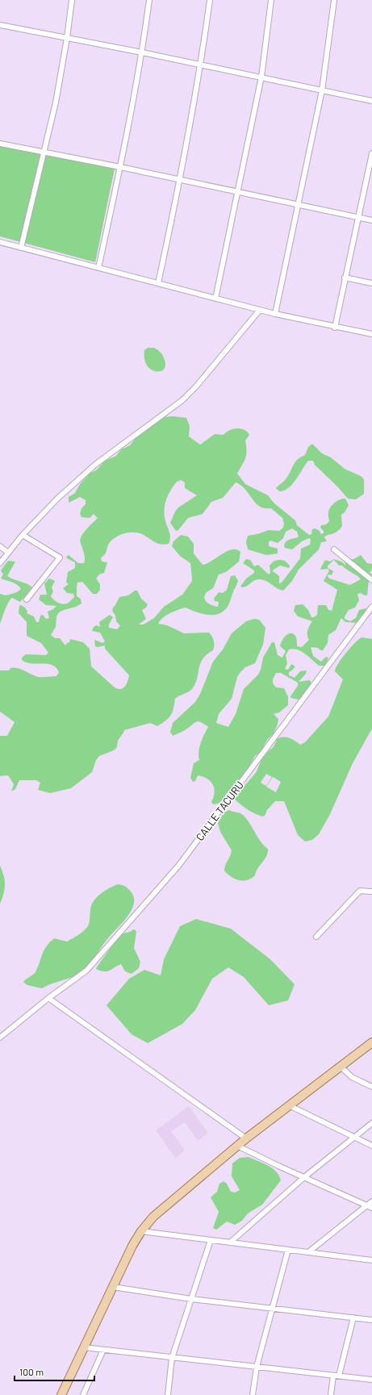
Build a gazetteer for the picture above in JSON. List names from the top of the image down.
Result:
{
  "streets": {
    "street": ["CALLE TACURU"]
  },
  "scale_bar": "100 m"
}
